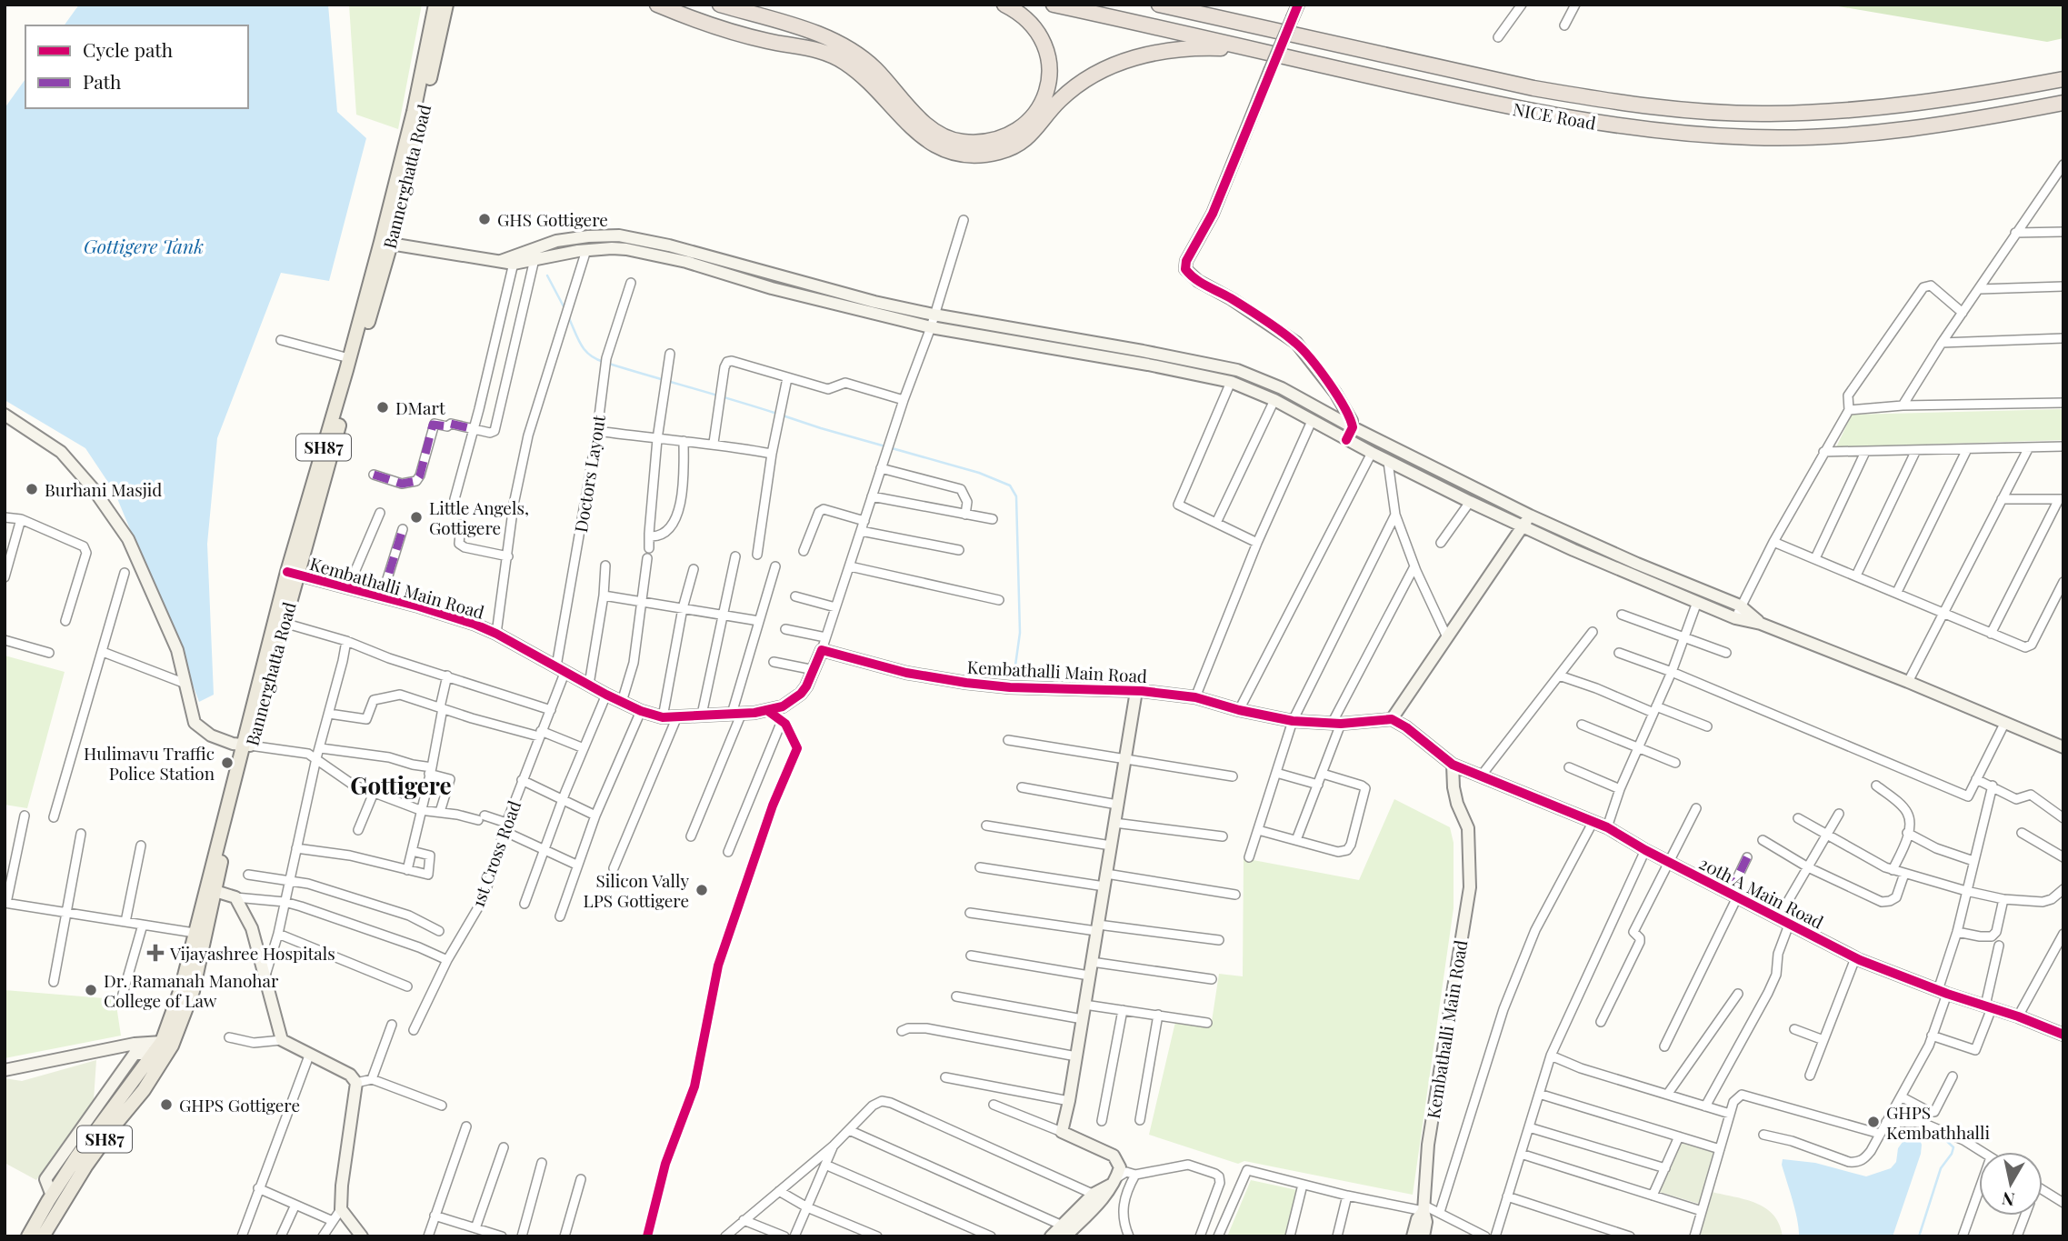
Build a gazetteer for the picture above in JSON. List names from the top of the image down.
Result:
{
  "streets": {
    "highway": ["NICE Road"],
    "main road": ["Bannerghatta Road", "SH87"],
    "street": [
      "Doctors Layout",
      "Kembathalli Main Road",
      "1st Cross Road",
      "20th A Main Road"
    ]
  },
  "crossings": [
    ["Bannerghatta Road", "Kembathalli Main Road"],
    ["Doctors Layout", "Kembathalli Main Road"],
    ["Doctors Layout", "1st Cross Road"],
    ["Kembathalli Main Road", "1st Cross Road"],
    ["Kembathalli Main Road", "20th A Main Road"]
  ],
  "districts": ["Gottigere"],
  "water": ["Gottigere Tank"],
  "places": {
    "other": [
      "GHS Gottigere",
      "DMart",
      "Burhani Masjid",
      "Little Angels, Gottigere",
      "Hulimavu Traffic Police Station",
      "Silicon Vally LPS Gottigere",
      "Dr. Ramanah Manohar College of Law",
      "GHPS Gottigere",
      "GHPS Kembathhalli"
    ],
    "health": ["Vijayashree Hospitals"]
  },
  "legend": ["Cycle path", "Path"],
  "north": "bottom"
}
